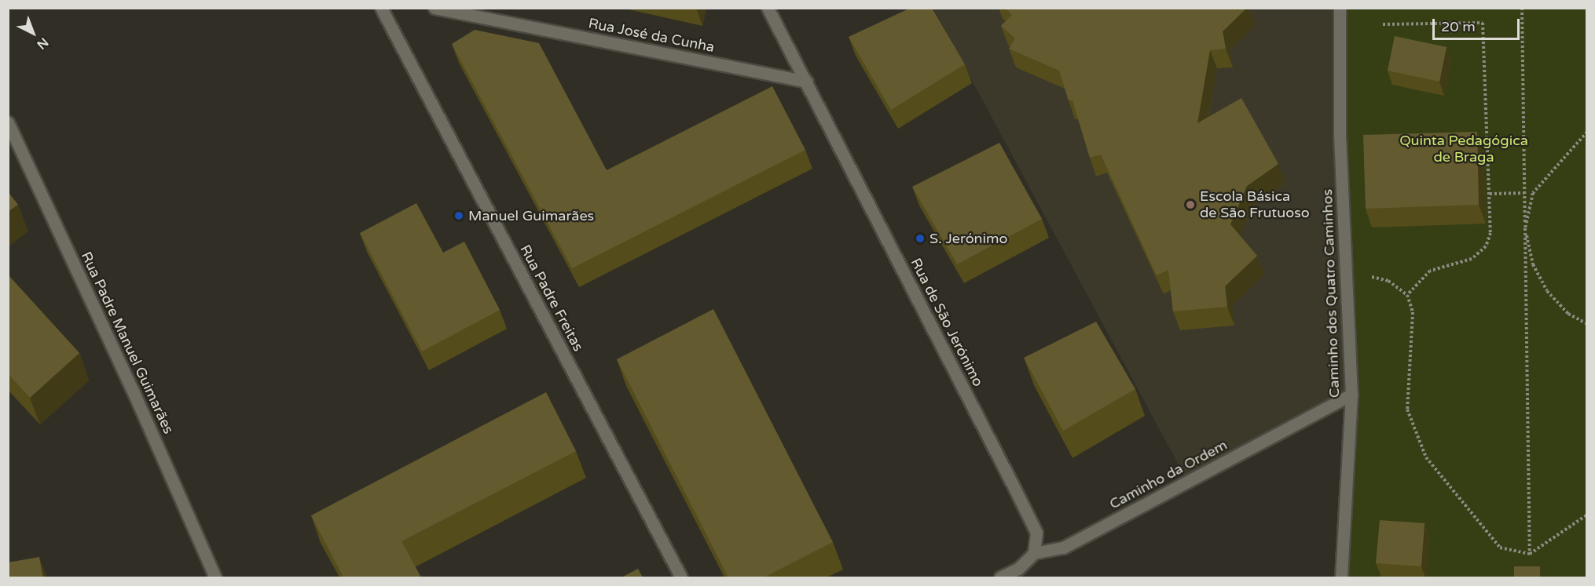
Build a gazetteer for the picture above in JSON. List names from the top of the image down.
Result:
{
  "streets": {
    "street": [
      "Rua José da Cunha",
      "Caminho dos Quatro Caminhos",
      "Rua Padre Freitas",
      "Rua de São Jerónimo",
      "Rua Padre Manuel Guimarães",
      "Caminho da Ordem"
    ]
  },
  "crossings": [
    ["Rua José da Cunha", "Rua de São Jerónimo"],
    ["Caminho dos Quatro Caminhos", "Caminho da Ordem"],
    ["Rua de São Jerónimo", "Caminho da Ordem"]
  ],
  "parks": ["Quinta Pedagógica de Braga"],
  "places": ["Escola Básica de São Frutuoso", "Manuel Guimarães", "S. Jerónimo"],
  "scale_bar": "20 m",
  "north": "bottom right"
}
